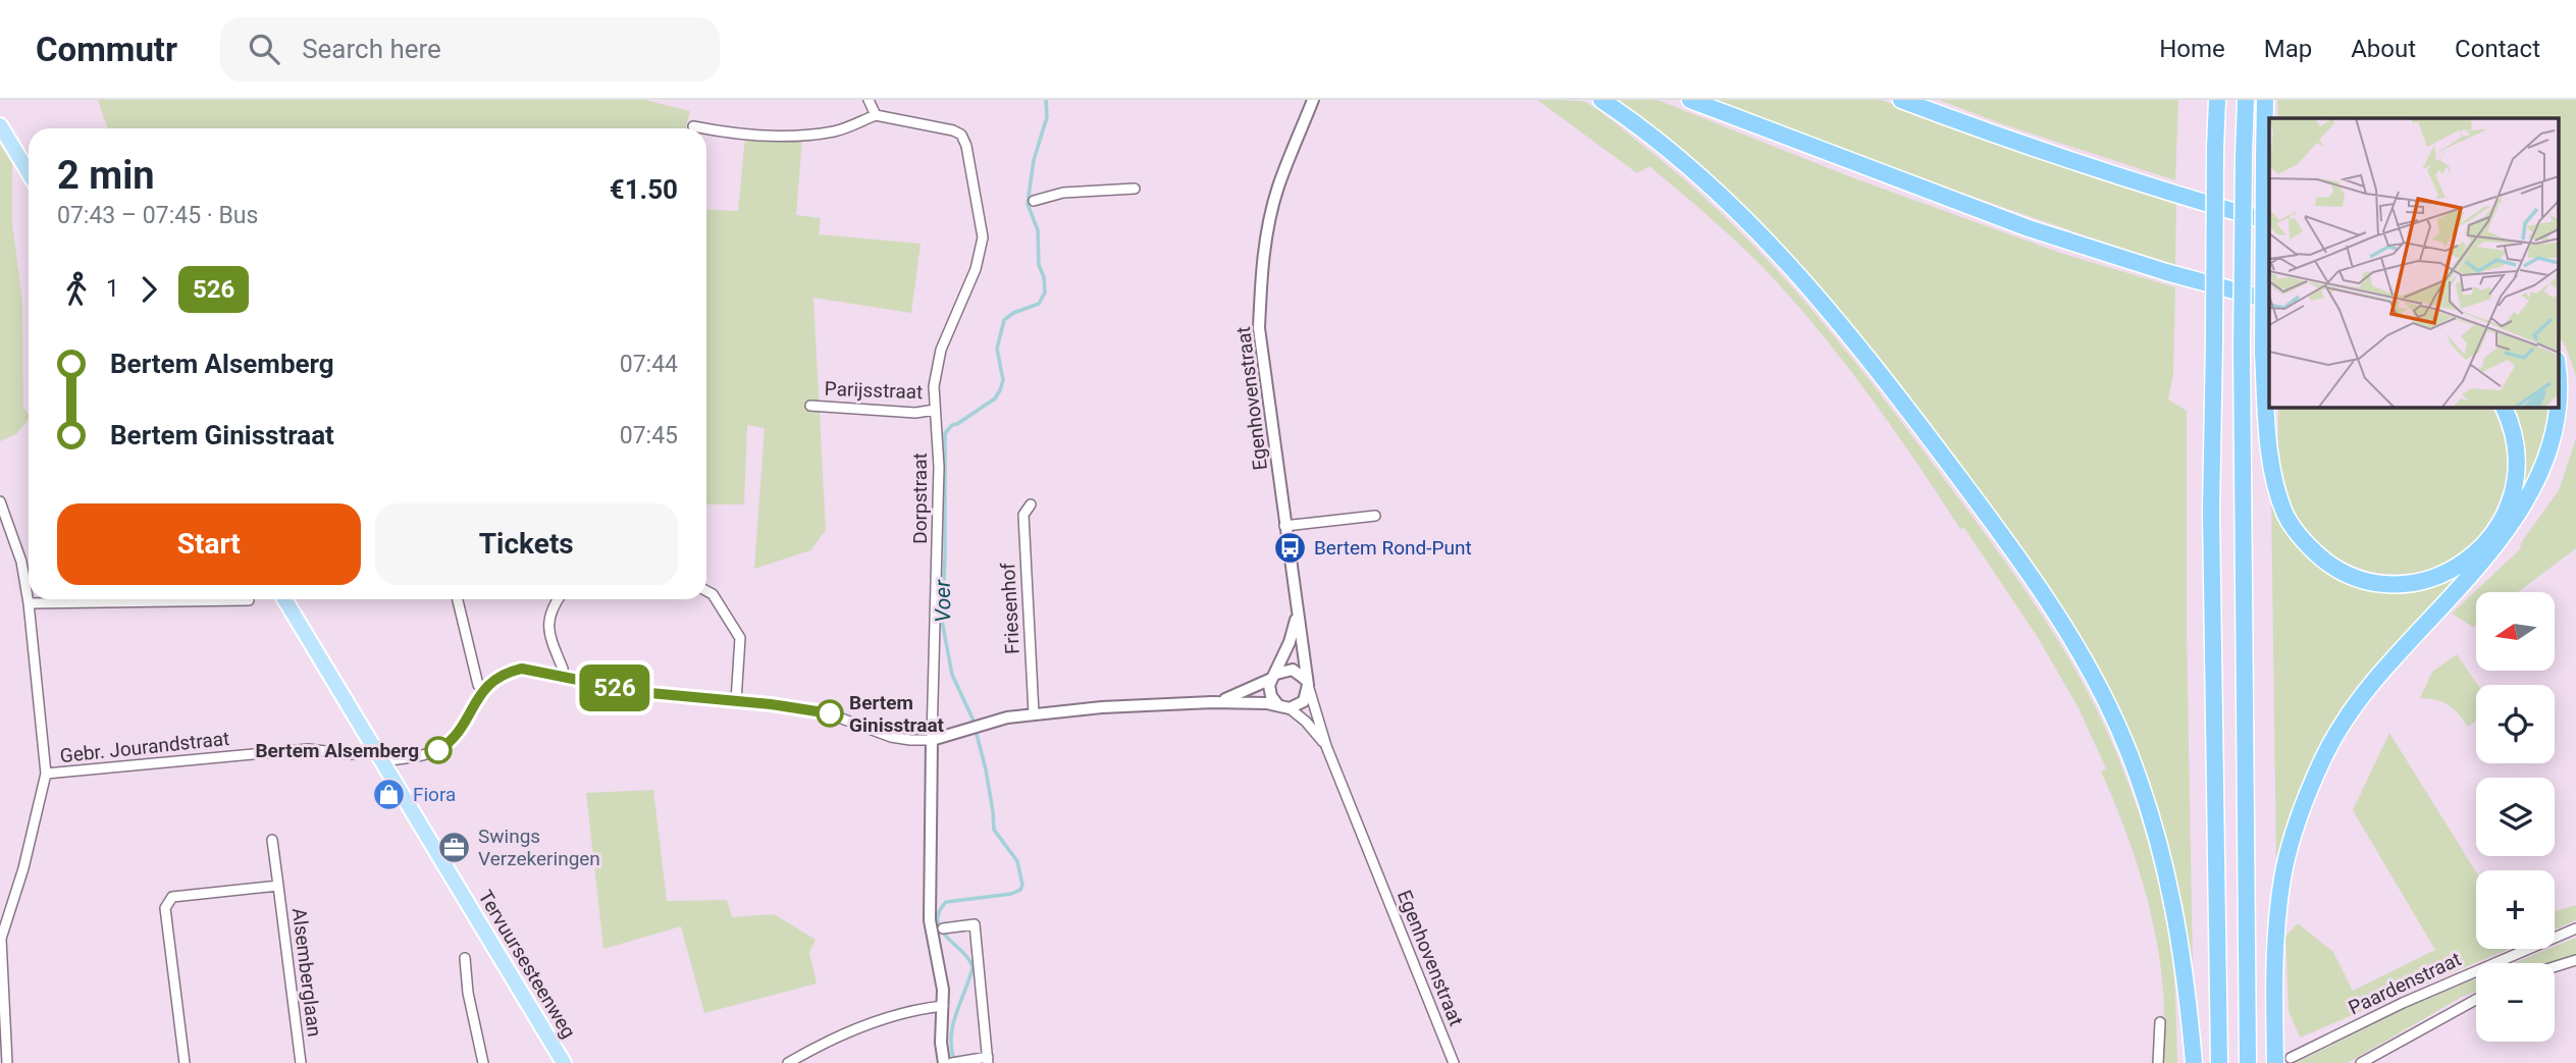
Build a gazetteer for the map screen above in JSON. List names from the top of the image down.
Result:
{
  "streets": {
    "main road": ["Tervuursesteenweg"],
    "street": [
      "Parijsstraat",
      "Egenhovenstraat",
      "Dorpstraat",
      "Friesenhof",
      "Gebr. Jourandstraat",
      "Alsemberglaan",
      "Paardenstraat"
    ]
  },
  "crossings": [
    ["Parijsstraat", "Dorpstraat"],
    ["Gebr. Jourandstraat", "Tervuursesteenweg"]
  ],
  "water": ["Voer"],
  "places": {
    "bus stop": ["Bertem Rond-Punt"],
    "other": ["Bertem Ginisstraat", "Bertem Alsemberg"],
    "shop": ["Fiora"],
    "office": ["Swings Verzekeringen"]
  },
  "lines": ["bus line 526"],
  "north": "left",
  "page": {
    "header": "Commutr",
    "search": "Search here",
    "nav": [
      "Home",
      "Map",
      "About",
      "Contact"
    ],
    "on_map": "526",
    "heading": ["2 min", "07:43 – 07:45 · Bus", "€1.50"],
    "legs": ["1", "526"],
    "list": [
      {
        "name": "Bertem Alsemberg",
        "value": "07:44"
      },
      {
        "name": "Bertem Ginisstraat",
        "value": "07:45"
      }
    ],
    "buttons": ["Start", "Tickets"],
    "map_buttons": ["+", "−"]
  }
}
